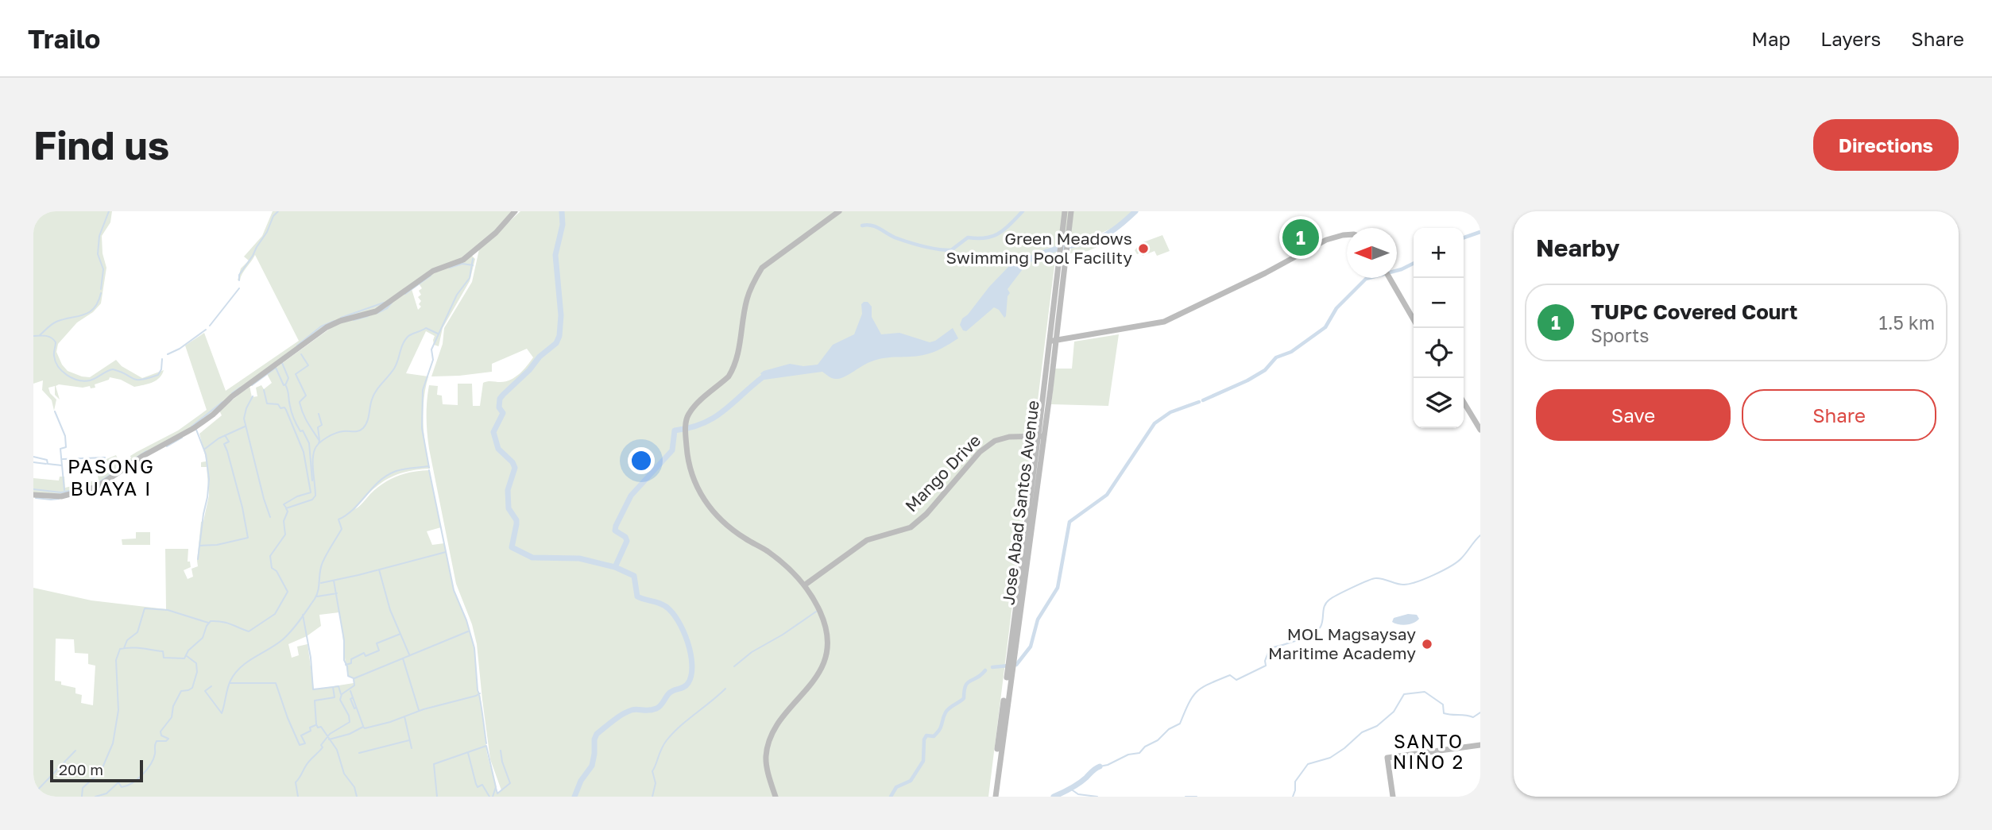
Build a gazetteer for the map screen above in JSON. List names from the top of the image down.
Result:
{
  "streets": {
    "street": ["Mango Drive", "Jose Abad Santos Avenue"]
  },
  "crossings": [
    ["Mango Drive", "Jose Abad Santos Avenue"]
  ],
  "districts": ["PASONG BUAYA I", "SANTO NIÑO 2"],
  "places": ["Green Meadows Swimming Pool Facility", "MOL Magsaysay Maritime Academy"],
  "scale_bar": "200 m",
  "north": "left",
  "page": {
    "header": "Trailo",
    "nav": ["Map", "Layers", "Share"],
    "buttons": [
      "Directions",
      ["Save", "Share"]
    ],
    "title": "Find us",
    "heading": "Nearby",
    "pins": "1",
    "map_buttons": ["+", "−"],
    "list": [
      {
        "mark": "1",
        "name": "TUPC Covered Court",
        "note": "Sports",
        "value": "1.5 km"
      }
    ],
    "scale": "200 m"
  }
}
